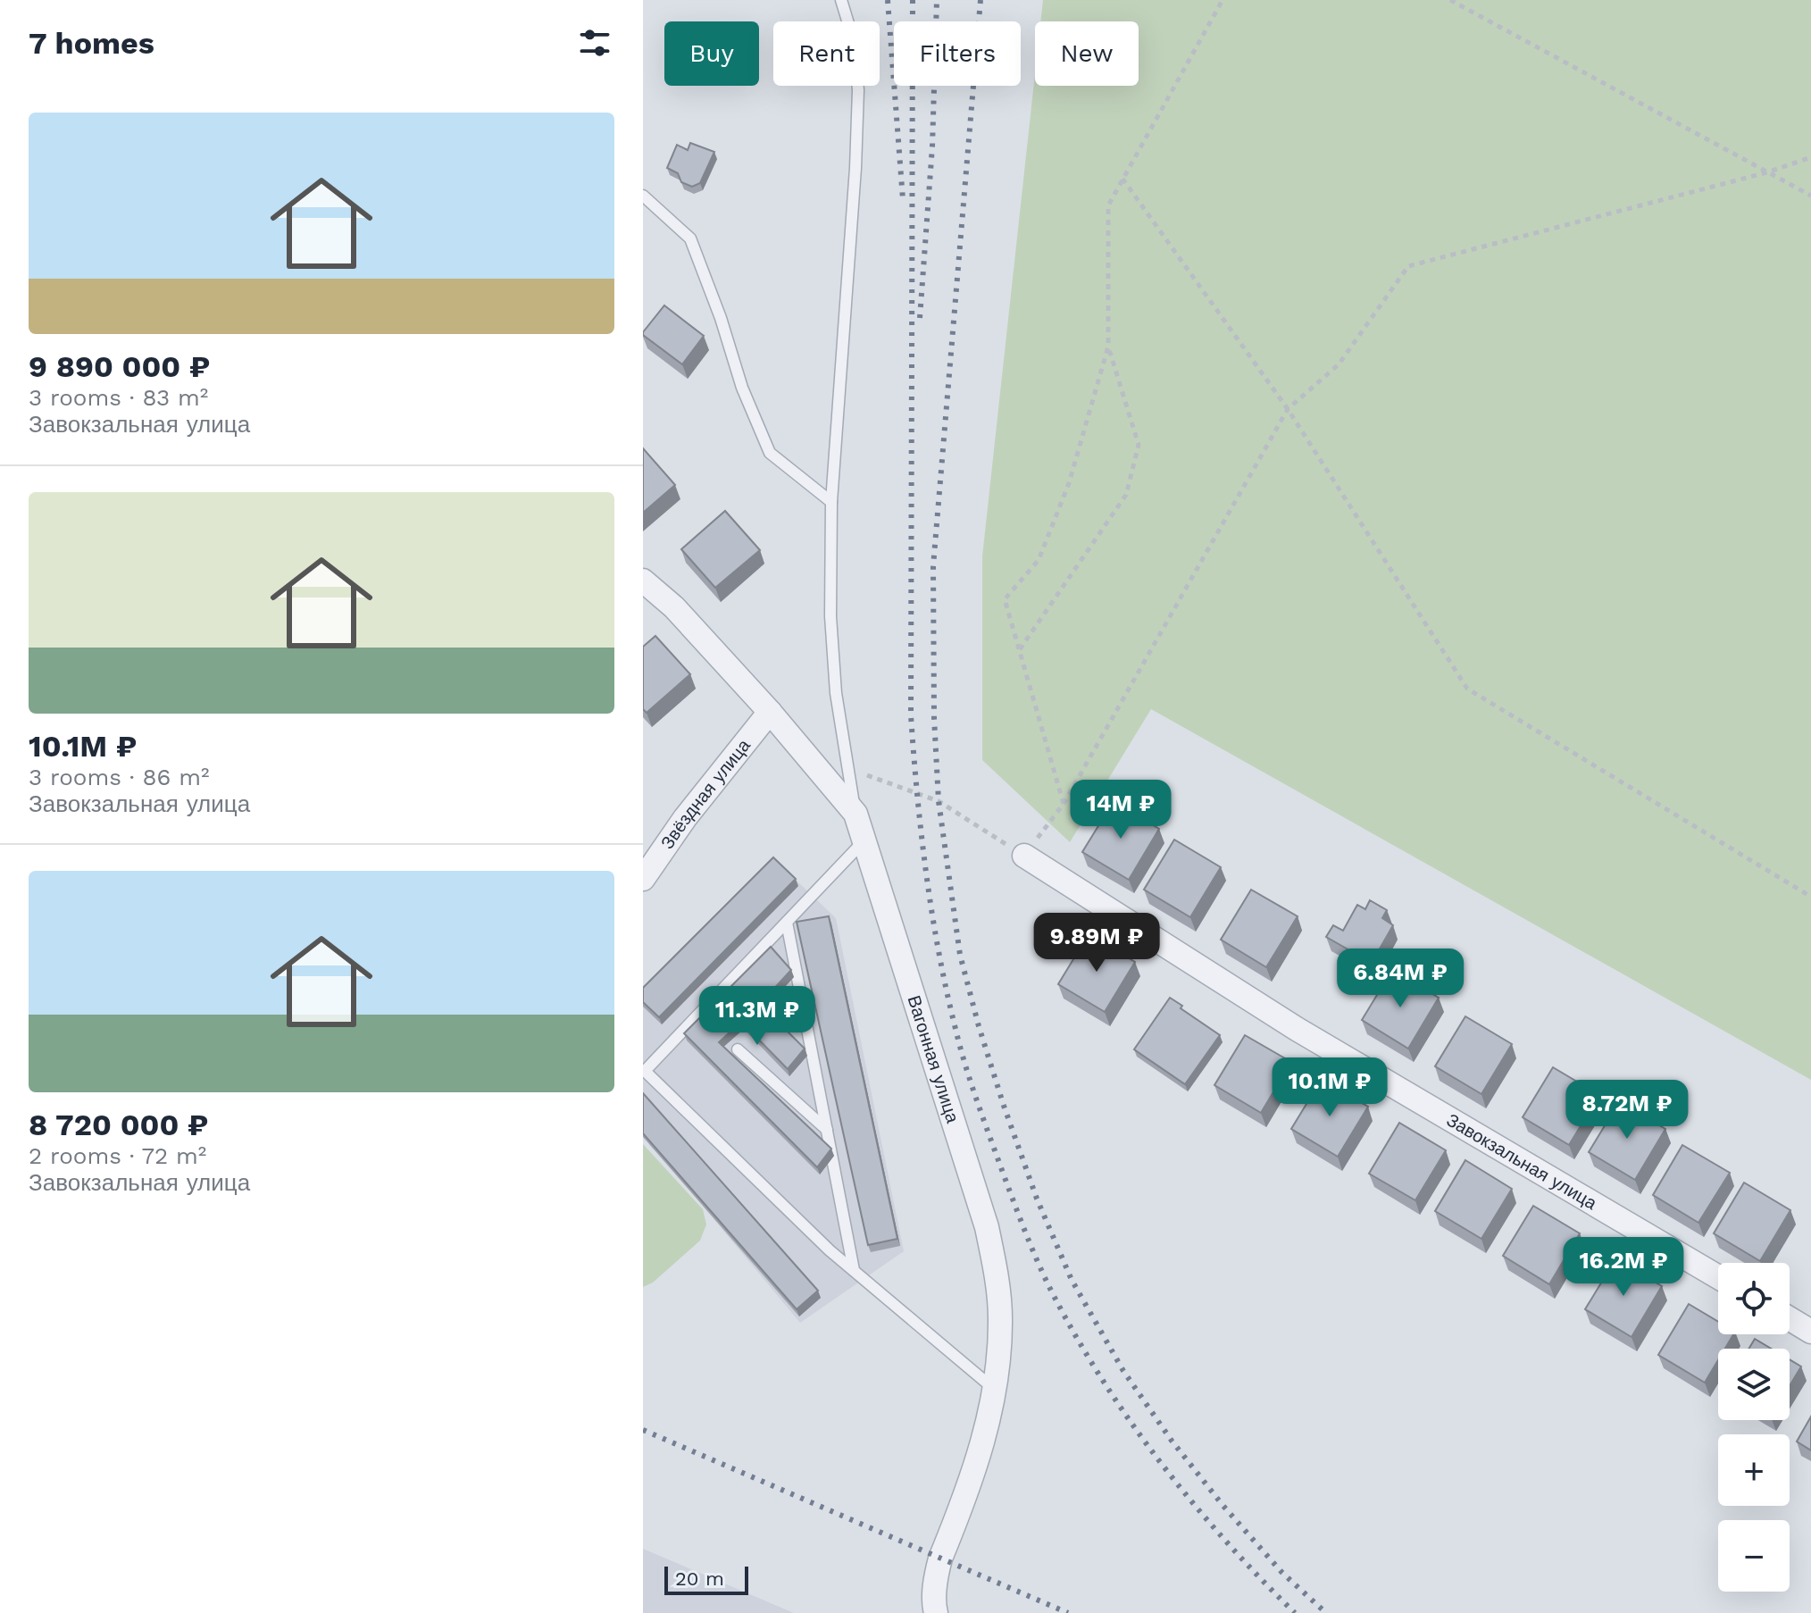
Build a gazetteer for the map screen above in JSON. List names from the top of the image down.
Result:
{
  "streets": {
    "street": ["Звёздная улица", "Вагонная улица", "Завокзальная улица"]
  },
  "crossings": [
    ["Звёздная улица", "Вагонная улица"]
  ],
  "scale_bar": "20 m",
  "page": {
    "heading": "7 homes",
    "chip": [
      "Buy",
      "Rent",
      "Filters",
      "New"
    ],
    "list": [
      {
        "name": "9 890 000 ₽",
        "note": "3 rooms · 83 m² · Завокзальная улица"
      },
      {
        "name": "10.1M ₽",
        "note": "3 rooms · 86 m² · Завокзальная улица"
      },
      {
        "name": "8 720 000 ₽",
        "note": "2 rooms · 72 m² · Завокзальная улица"
      }
    ],
    "price": [
      "14M ₽",
      "9.89M ₽",
      "6.84M ₽",
      "11.3M ₽",
      "10.1M ₽",
      "8.72M ₽",
      "16.2M ₽"
    ],
    "map_buttons": ["+", "−"],
    "scale": "20 m"
  }
}
